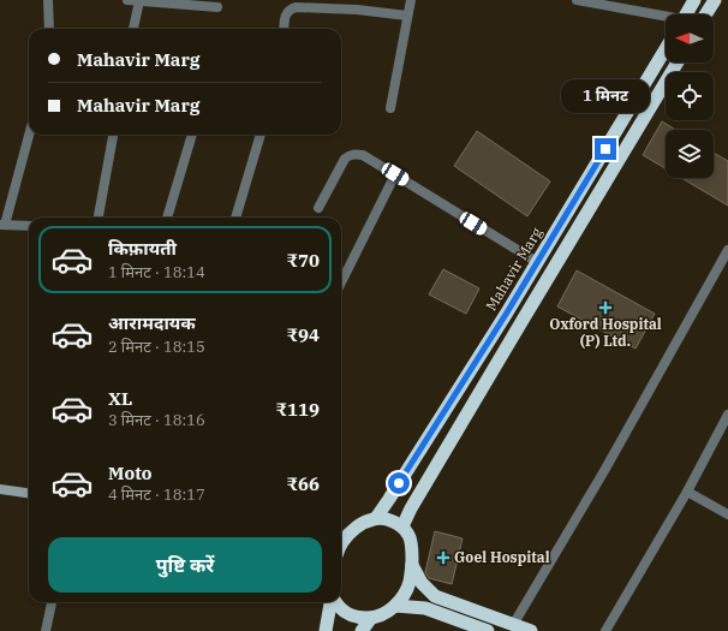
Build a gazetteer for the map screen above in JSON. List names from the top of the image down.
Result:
{
  "streets": {
    "highway": ["Mahavir Marg"]
  },
  "places": {
    "health": ["Oxford Hospital (P) Ltd.", "Goel Hospital"]
  },
  "north": "left",
  "page": {
    "banner": ["Mahavir Marg", "Mahavir Marg"],
    "bubble": "1 मिनट",
    "list": [
      {
        "name": "किफ़ायती",
        "note": "1 मिनट · 18:14",
        "value": "₹70"
      },
      {
        "name": "आरामदायक",
        "note": "2 मिनट · 18:15",
        "value": "₹94"
      },
      {
        "name": "XL",
        "note": "3 मिनट · 18:16",
        "value": "₹119"
      },
      {
        "name": "Moto",
        "note": "4 मिनट · 18:17",
        "value": "₹66"
      }
    ],
    "buttons": "पुष्टि करें"
  }
}
